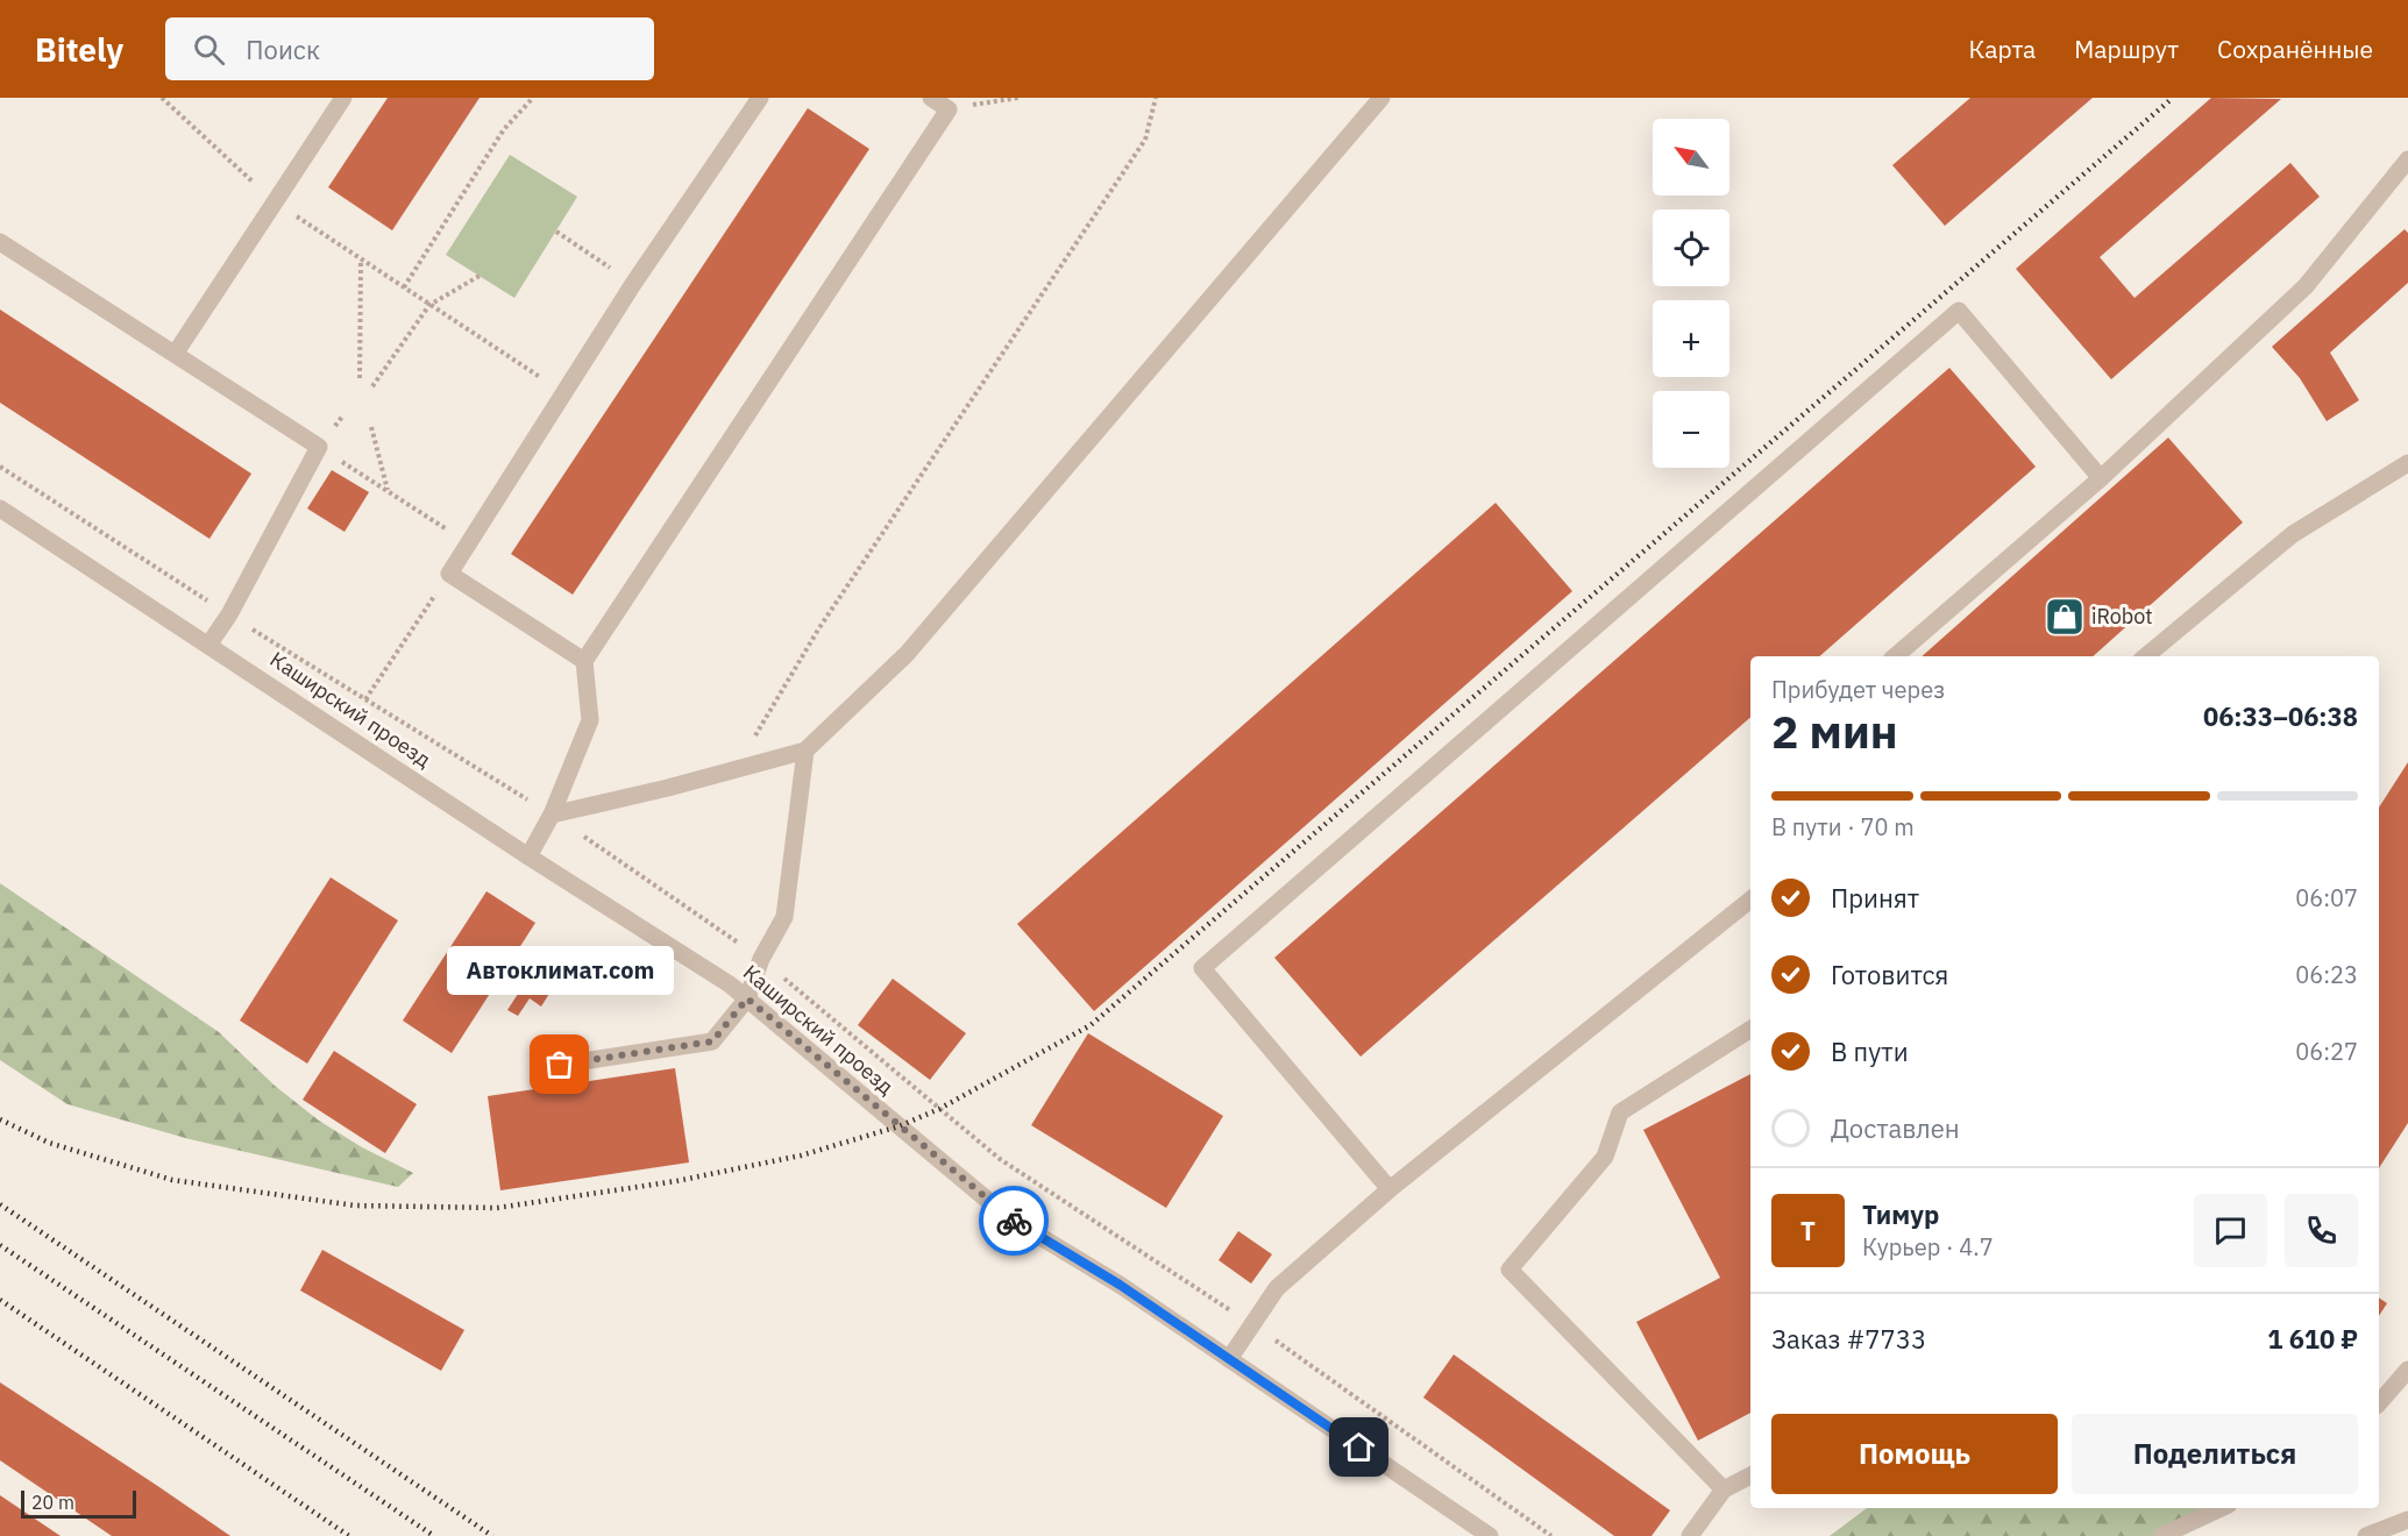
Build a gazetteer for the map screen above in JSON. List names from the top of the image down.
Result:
{
  "streets": {
    "street": ["Каширский проезд"]
  },
  "places": {
    "shop": ["iRobot"],
    "other": ["Автоклимат.com"]
  },
  "scale_bar": "20 m",
  "north": "top left",
  "page": {
    "header": "Bitely",
    "search": "Поиск",
    "nav": ["Карта", "Маршрут", "Сохранённые"],
    "map_buttons": ["+", "−"],
    "heading": ["2 мин", "Прибудет через", "06:33–06:38"],
    "panel": [
      "Тимур",
      "Курьер · 4.7",
      "Заказ #7733",
      "1 610 ₽"
    ],
    "bar": "В пути · 70 m",
    "list": [
      ["Принят", "06:07"],
      ["Готовится", "06:23"],
      ["В пути", "06:27"],
      "Доставлен"
    ],
    "bubble": "Автоклимат.com",
    "round": "Т",
    "buttons": ["Помощь", "Поделиться"],
    "scale": "20 m"
  }
}
